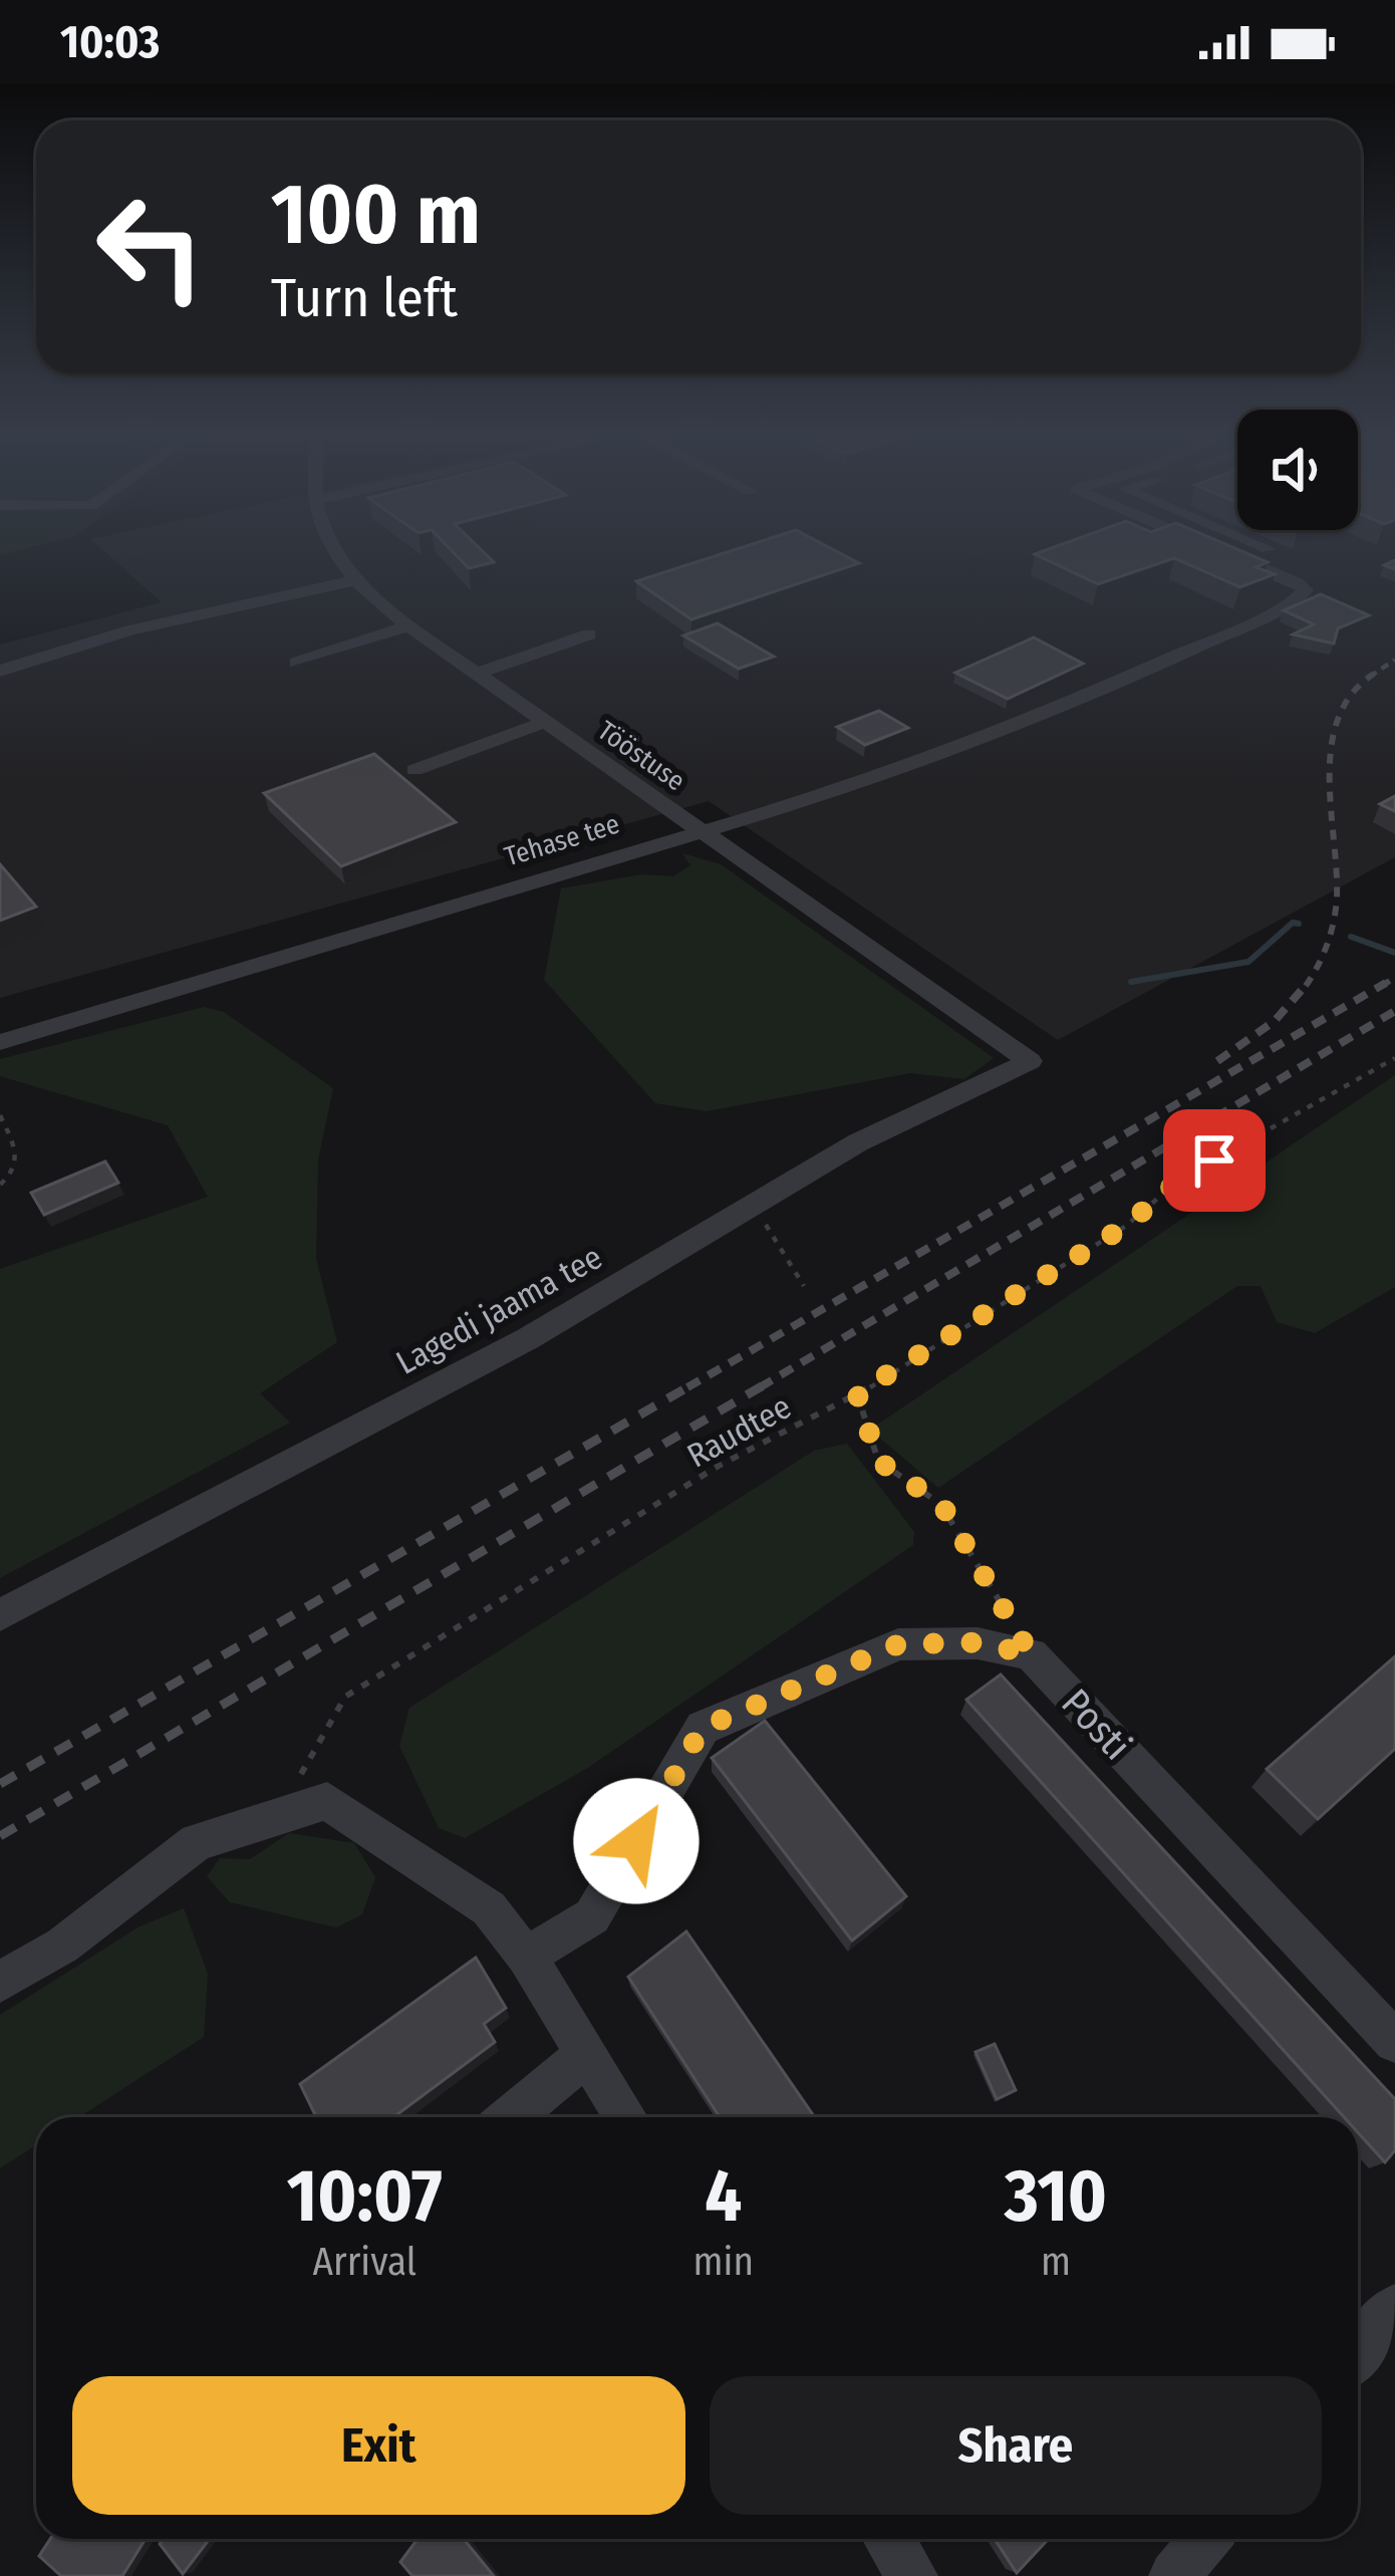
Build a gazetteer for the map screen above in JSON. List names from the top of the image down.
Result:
{
  "streets": {
    "street": [
      "Tööstuse",
      "Tehase tee",
      "Lagedi jaama tee",
      "Posti"
    ],
    "path": ["Raudtee"]
  },
  "crossings": [
    ["Tööstuse", "Tehase tee"],
    ["Tööstuse", "Lagedi jaama tee"]
  ],
  "page": {
    "status": "10:03",
    "turn": ["100 m", "Turn left"],
    "eta": [
      "10:07",
      "Arrival",
      "4",
      "min",
      "310",
      "m"
    ],
    "buttons": ["Exit", "Share"]
  }
}
